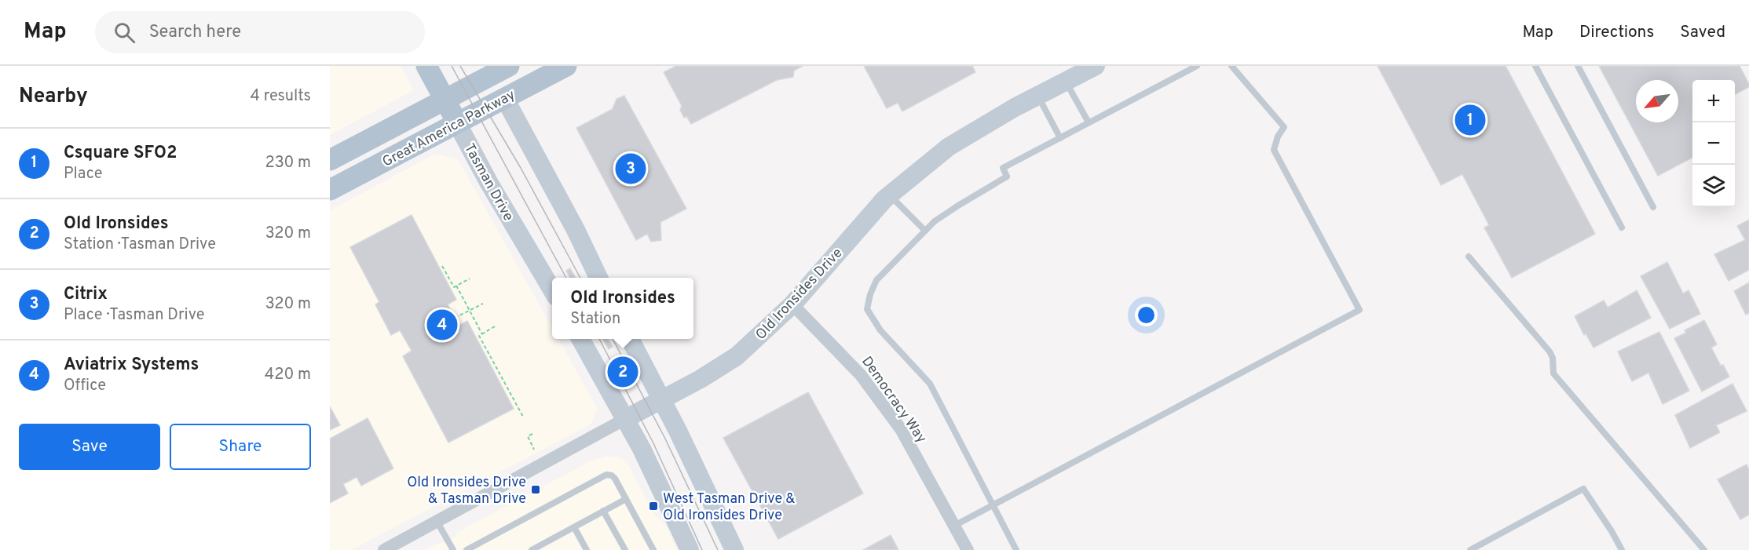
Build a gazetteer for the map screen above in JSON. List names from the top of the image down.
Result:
{
  "streets": {
    "main road": ["Great America Parkway", "Tasman Drive", "Old Ironsides Drive"],
    "street": ["Democracy Way"]
  },
  "crossings": [
    ["Great America Parkway", "Tasman Drive"],
    ["Old Ironsides Drive", "Democracy Way"]
  ],
  "places": {
    "transit": ["Old Ironsides Drive & Tasman Drive", "West Tasman Drive & Old Ironsides Drive"]
  },
  "north": "bottom left",
  "page": {
    "header": "Map",
    "search": "Search here",
    "nav": ["Map", "Directions", "Saved"],
    "heading": ["Nearby", "4 results"],
    "map_buttons": ["+", "−"],
    "pins": [
      "1",
      "3",
      "4",
      "2"
    ],
    "list": [
      {
        "mark": "1",
        "name": "Csquare SFO2",
        "note": "Place",
        "value": "230 m"
      },
      {
        "mark": "2",
        "name": "Old Ironsides",
        "note": "Station · Tasman Drive",
        "value": "320 m"
      },
      {
        "mark": "3",
        "name": "Citrix",
        "note": "Place · Tasman Drive",
        "value": "320 m"
      },
      {
        "mark": "4",
        "name": "Aviatrix Systems",
        "note": "Office",
        "value": "420 m"
      }
    ],
    "popup": ["Old Ironsides", "Station"],
    "buttons": ["Save", "Share"]
  }
}
